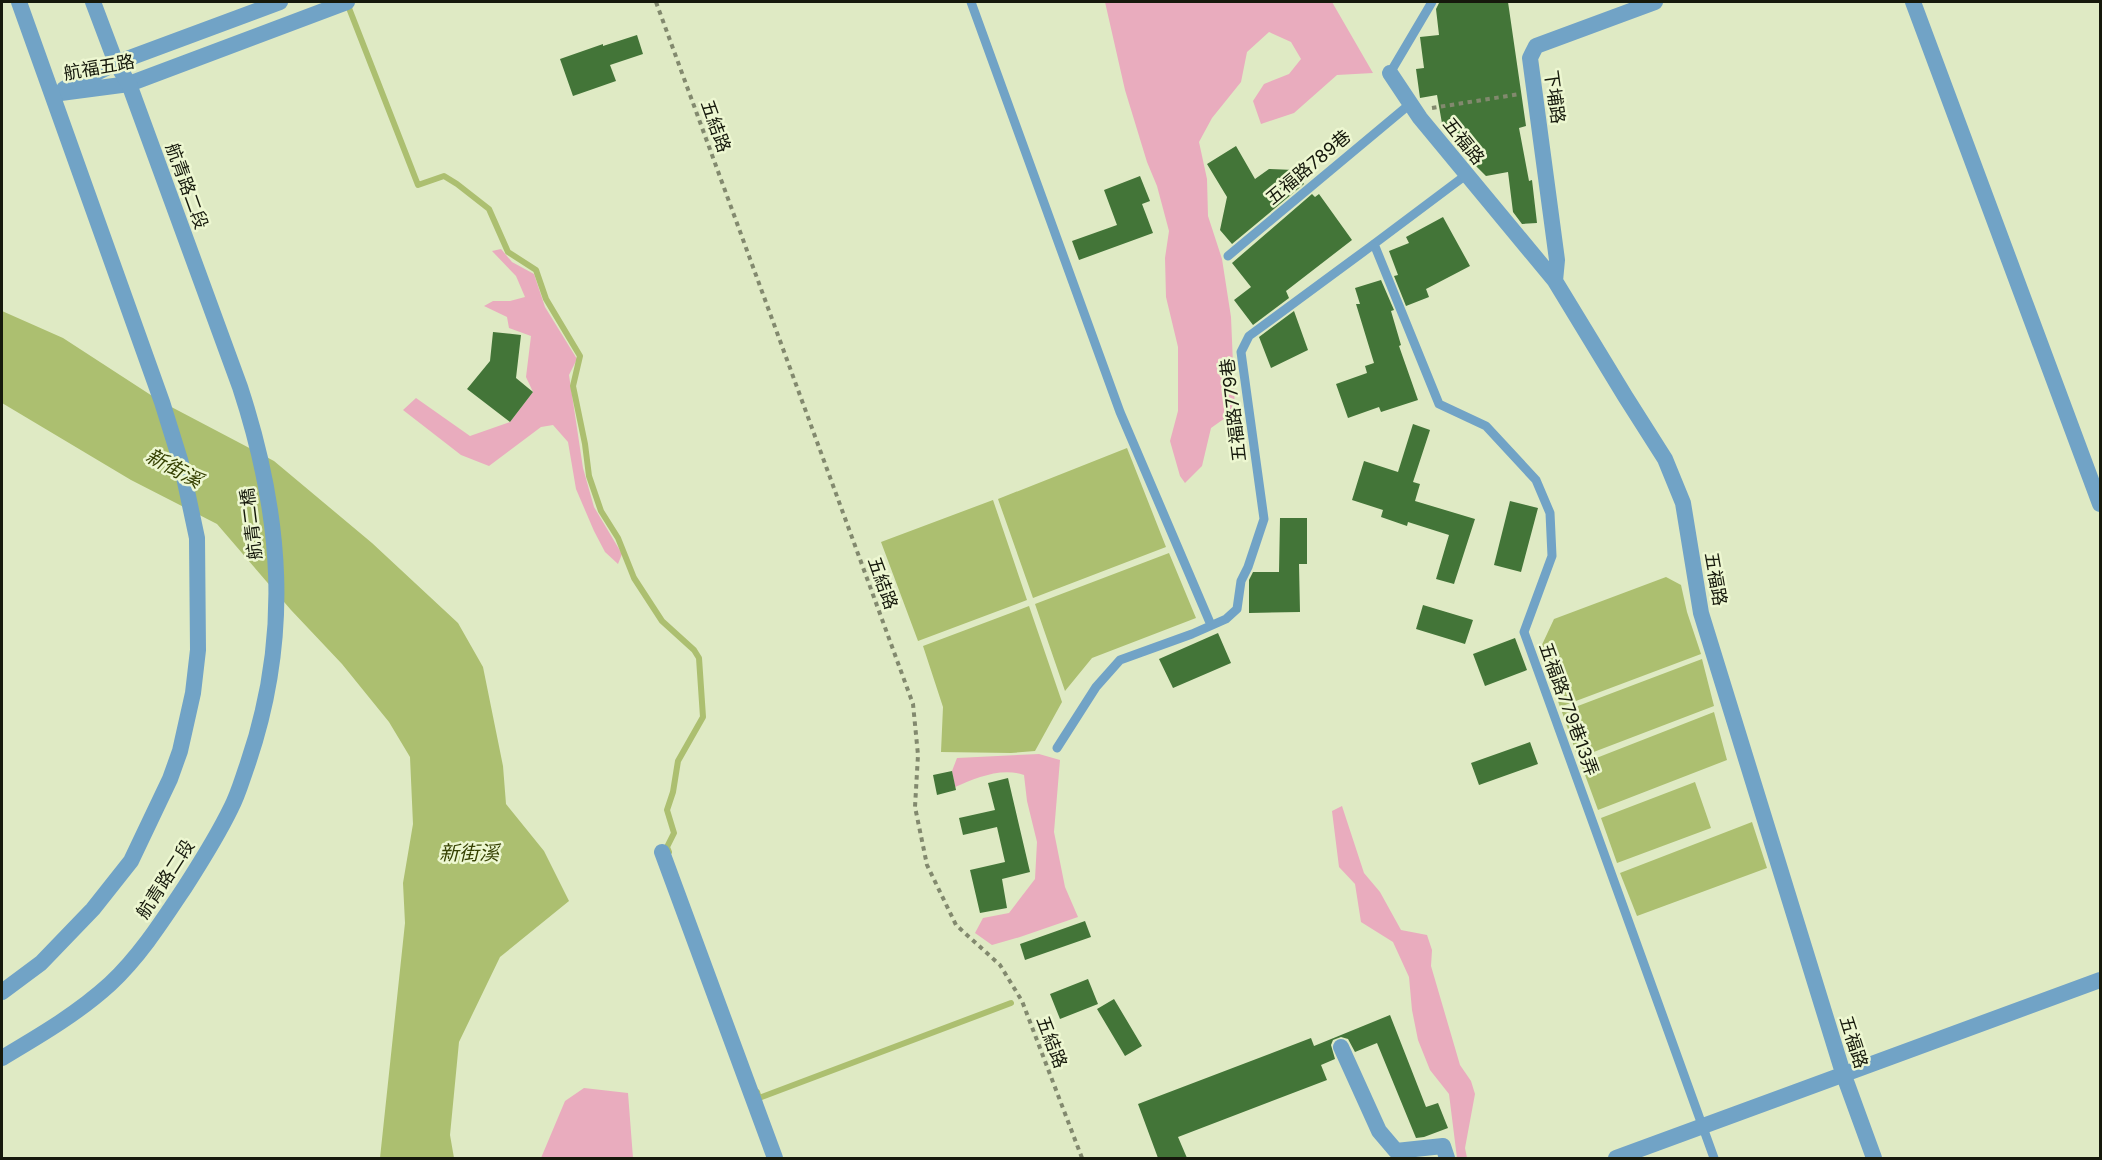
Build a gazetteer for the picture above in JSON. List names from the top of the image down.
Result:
{
  "streets": {
    "street": [
      "航福五路",
      "下埔路",
      "五福路",
      "航青路二段",
      "航青二橋"
    ],
    "lane": ["五福路789巷", "五福路779巷", "五福路779巷13弄"],
    "path": ["五結路"]
  },
  "crossings": [
    ["航福五路", "航青路二段"],
    ["下埔路", "五福路"],
    ["五福路", "五福路789巷"],
    ["五福路", "五福路779巷"],
    ["航青路二段", "航青二橋"],
    ["五福路779巷", "五福路779巷13弄"]
  ],
  "water": ["新街溪"]
}
